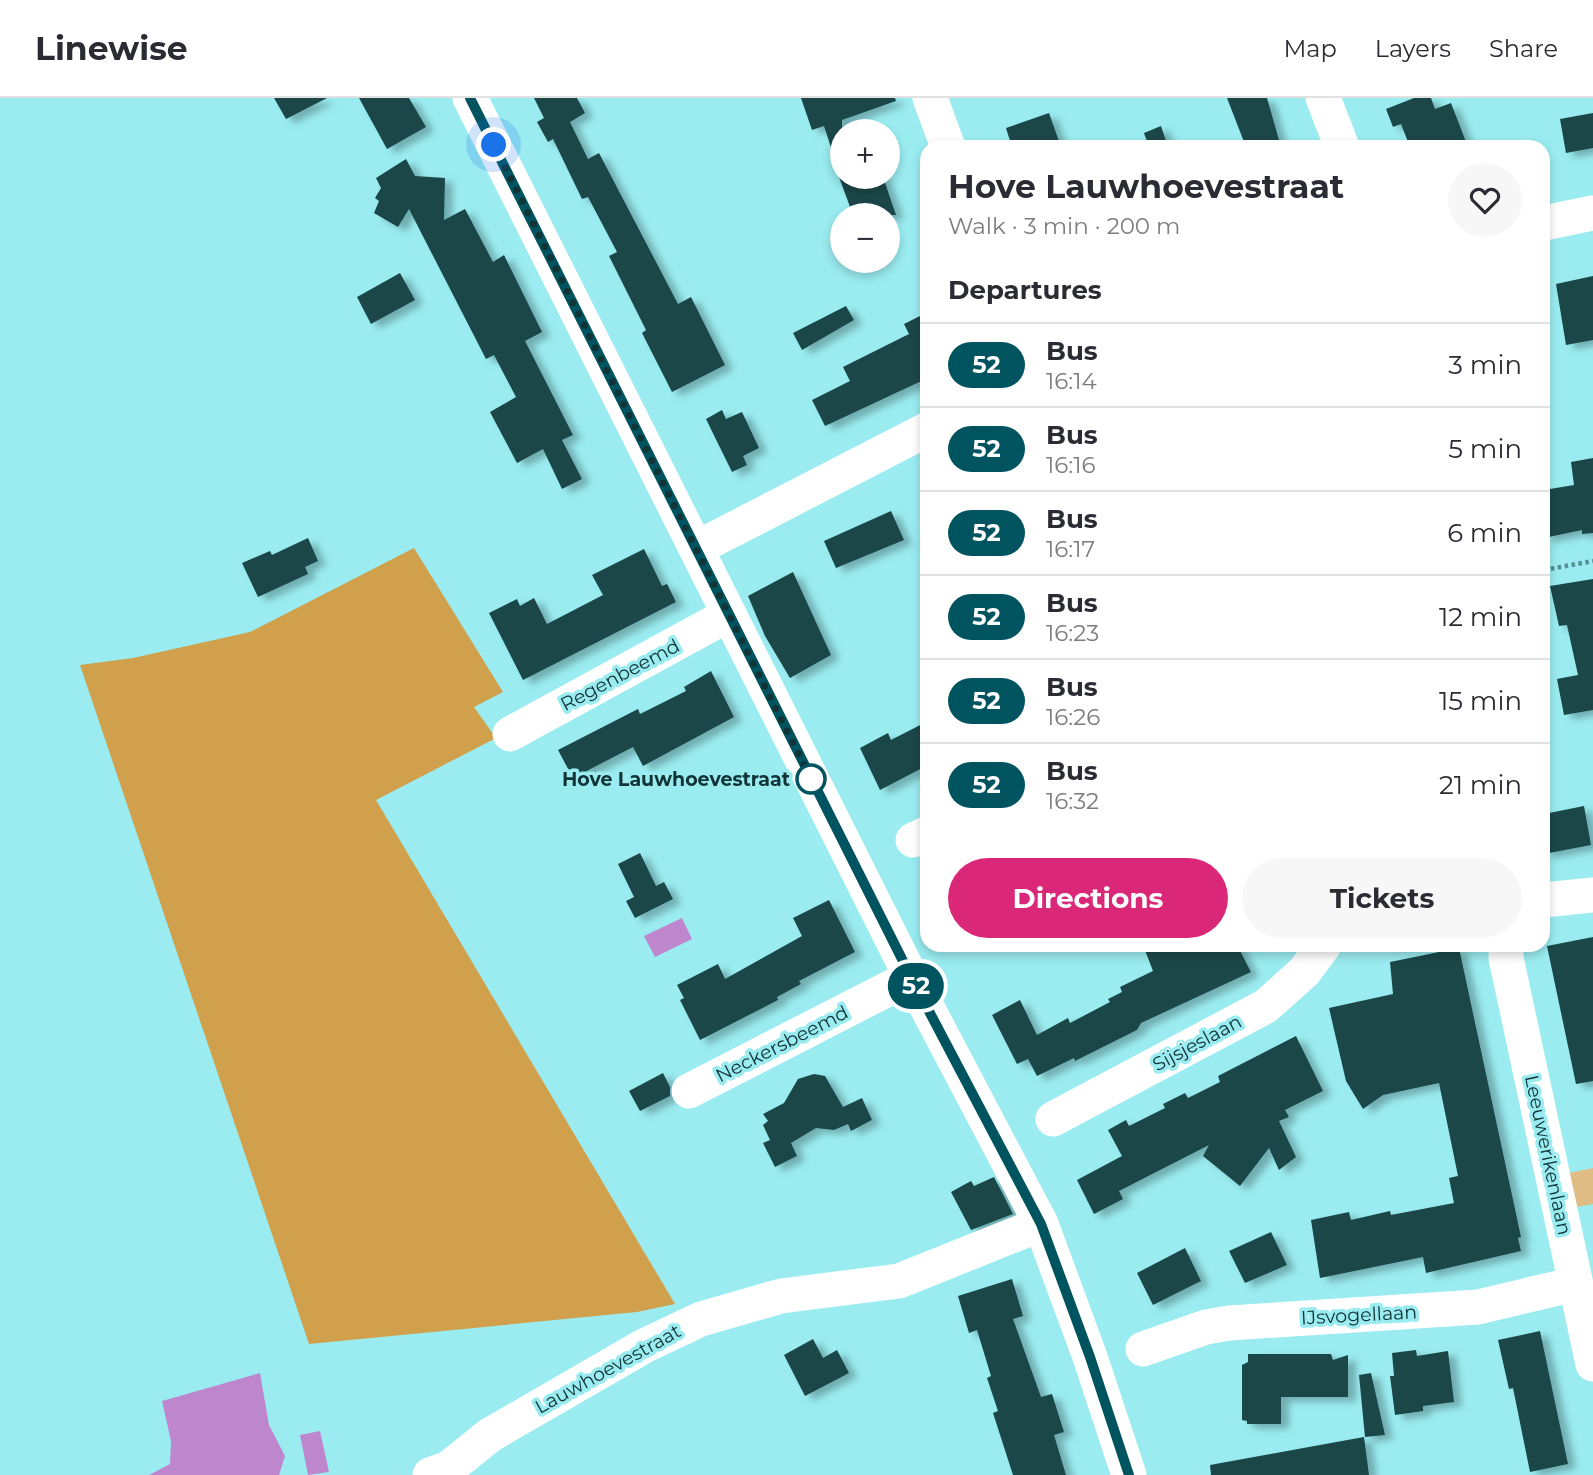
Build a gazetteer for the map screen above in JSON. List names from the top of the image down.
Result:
{
  "streets": {
    "street": [
      "Regenbeemd",
      "Sijsjeslaan",
      "Neckersbeemd",
      "Leeuwerikenlaan",
      "IJsvogellaan",
      "Lauwhoevestraat"
    ]
  },
  "crossings": [
    ["Leeuwerikenlaan", "IJsvogellaan"]
  ],
  "places": ["Hove Lauwhoevestraat"],
  "lines": ["bus line 52"],
  "page": {
    "header": "Linewise",
    "nav": ["Map", "Layers", "Share"],
    "on_map": "52",
    "map_buttons": ["+", "−"],
    "heading": [
      ["Hove Lauwhoevestraat", "Walk · 3 min · 200 m"],
      "Departures"
    ],
    "list": [
      {
        "mark": "52",
        "name": "Bus",
        "note": "16:14",
        "value": "3 min"
      },
      {
        "mark": "52",
        "name": "Bus",
        "note": "16:16",
        "value": "5 min"
      },
      {
        "mark": "52",
        "name": "Bus",
        "note": "16:17",
        "value": "6 min"
      },
      {
        "mark": "52",
        "name": "Bus",
        "note": "16:23",
        "value": "12 min"
      },
      {
        "mark": "52",
        "name": "Bus",
        "note": "16:26",
        "value": "15 min"
      },
      {
        "mark": "52",
        "name": "Bus",
        "note": "16:32",
        "value": "21 min"
      }
    ],
    "buttons": ["Directions", "Tickets"]
  }
}
